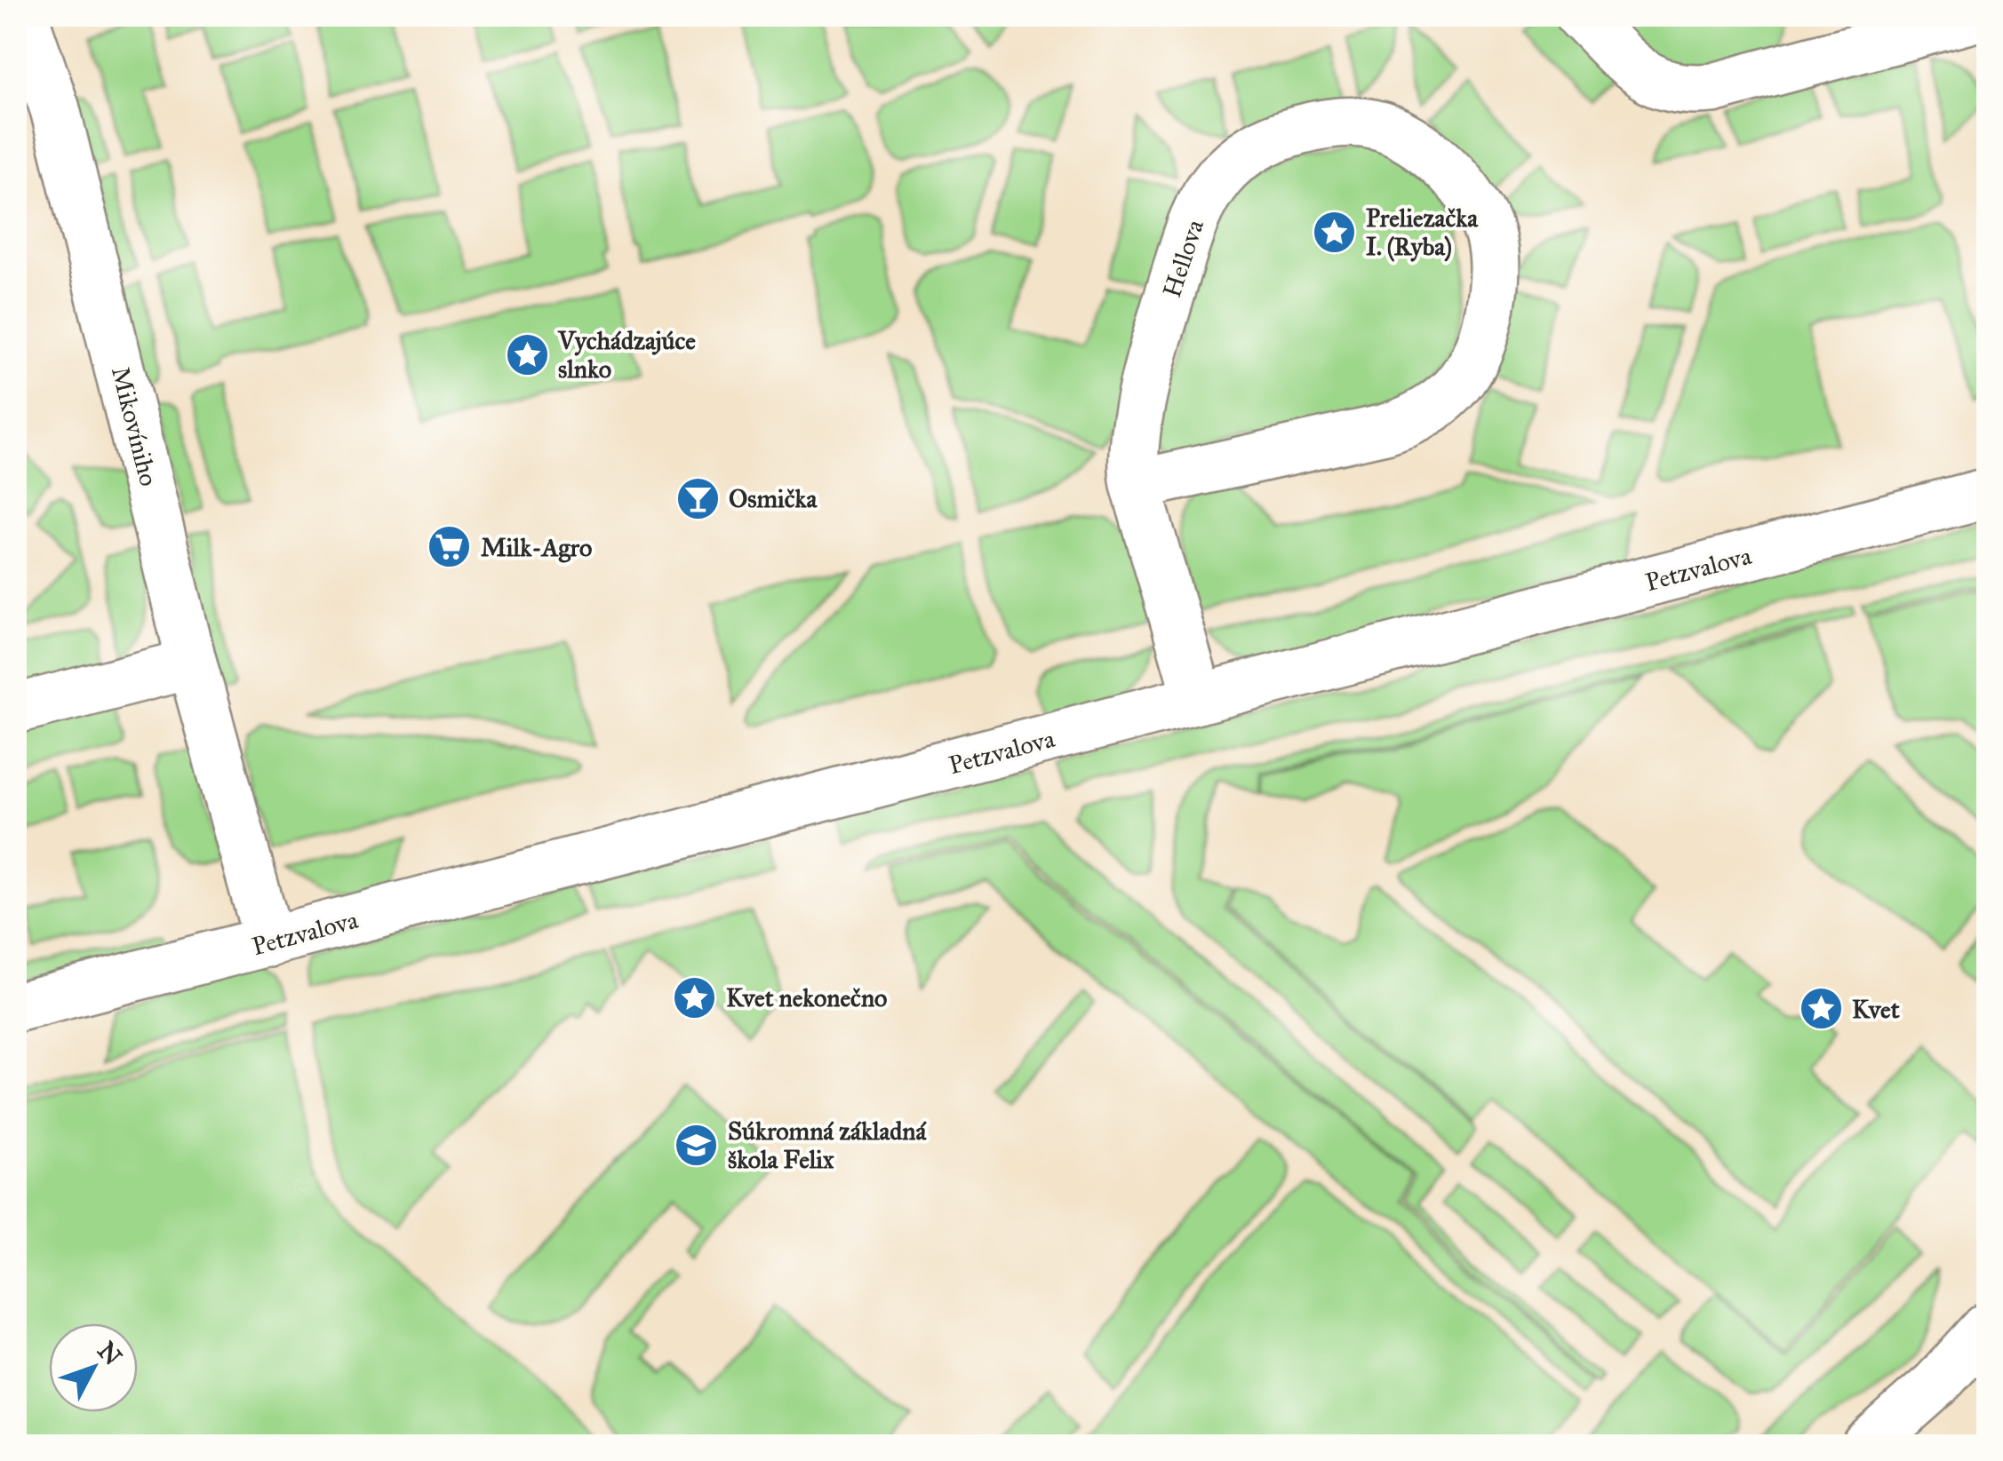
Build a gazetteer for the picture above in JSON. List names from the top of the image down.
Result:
{
  "streets": {
    "street": ["Hellova", "Mikovíniho", "Petzvalova"]
  },
  "crossings": [
    ["Hellova", "Petzvalova"],
    ["Mikovíniho", "Petzvalova"]
  ],
  "places": {
    "place": [
      "Preliezačka I. (Ryba)",
      "Vychádzajúce slnko",
      "Kvet nekonečno",
      "Kvet"
    ],
    "bar": ["Osmička"],
    "supermarket": ["Milk-Agro"],
    "school or university": ["Súkromná základná škola Felix"]
  },
  "north": "top right"
}
